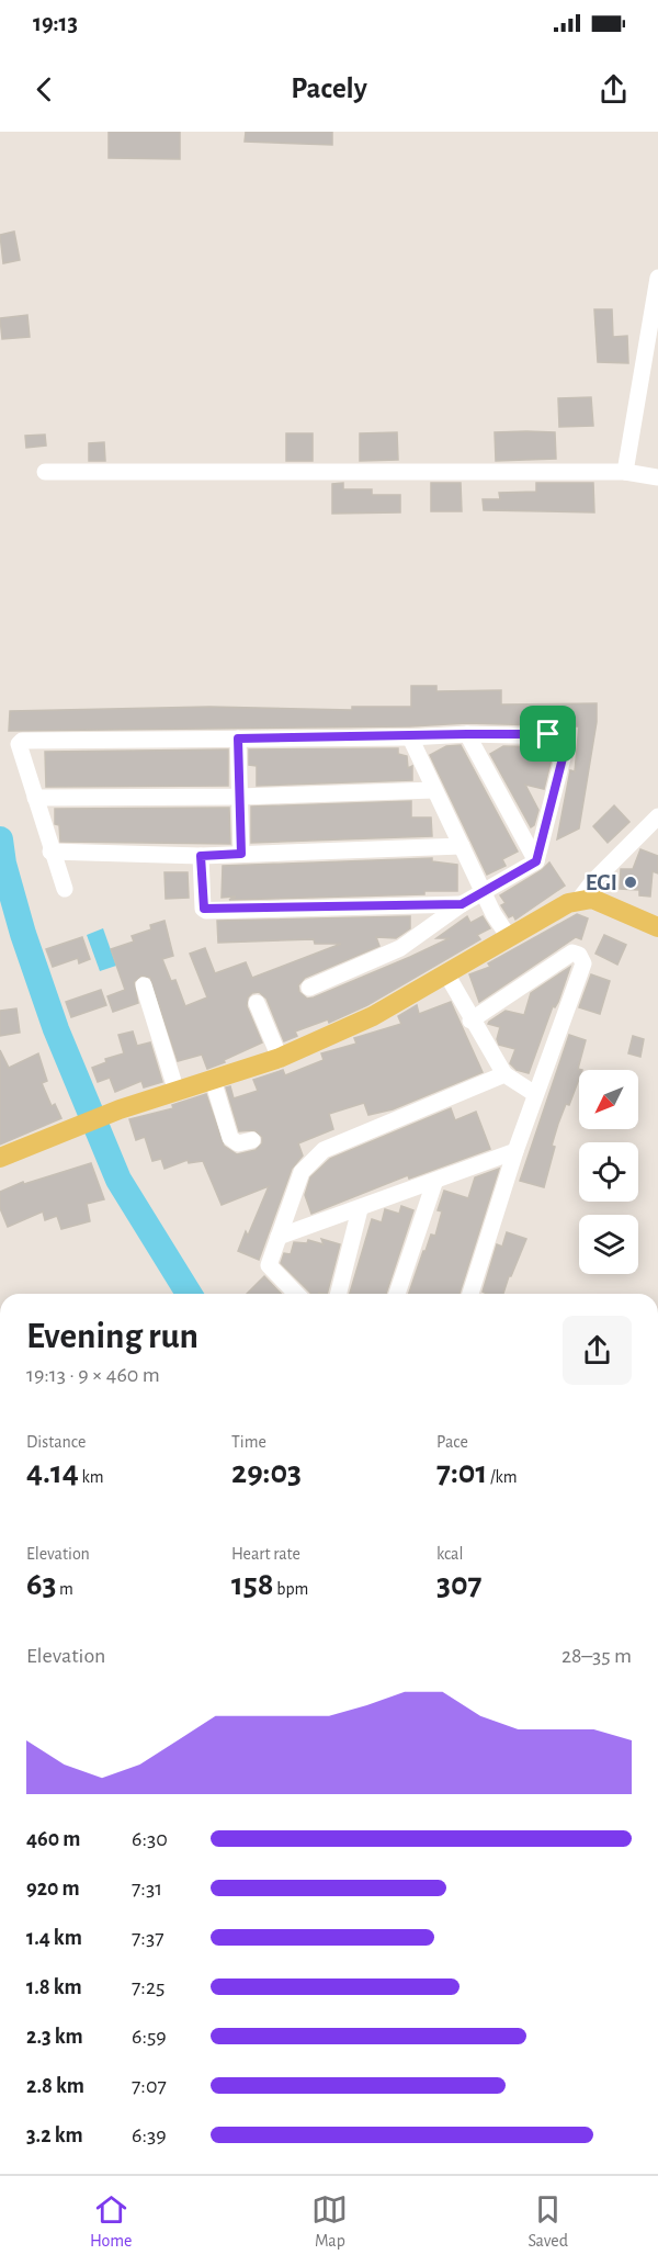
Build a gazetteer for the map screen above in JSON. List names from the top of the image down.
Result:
{
  "places": ["EGI"],
  "north": "bottom left",
  "page": {
    "status": "19:13",
    "header": "Pacely",
    "heading": ["Evening run", "19:13 · 9 × 460 m"],
    "stats": [
      ["Distance", "4.14 km"],
      ["Time", "29:03"],
      ["Pace", "7:01 /km"],
      ["Elevation", "63 m"],
      ["Heart rate", "158 bpm"],
      ["kcal", "307"]
    ],
    "chart": ["Elevation", "28–35 m"],
    "list": [
      {
        "name": "460 m",
        "note": "6:30"
      },
      {
        "name": "920 m",
        "note": "7:31"
      },
      {
        "name": "1.4 km",
        "note": "7:37"
      },
      {
        "name": "1.8 km",
        "note": "7:25"
      },
      {
        "name": "2.3 km",
        "note": "6:59"
      },
      {
        "name": "2.8 km",
        "note": "7:07"
      },
      {
        "name": "3.2 km",
        "note": "6:39"
      }
    ],
    "tabs": ["Home", "Map", "Saved"]
  }
}
